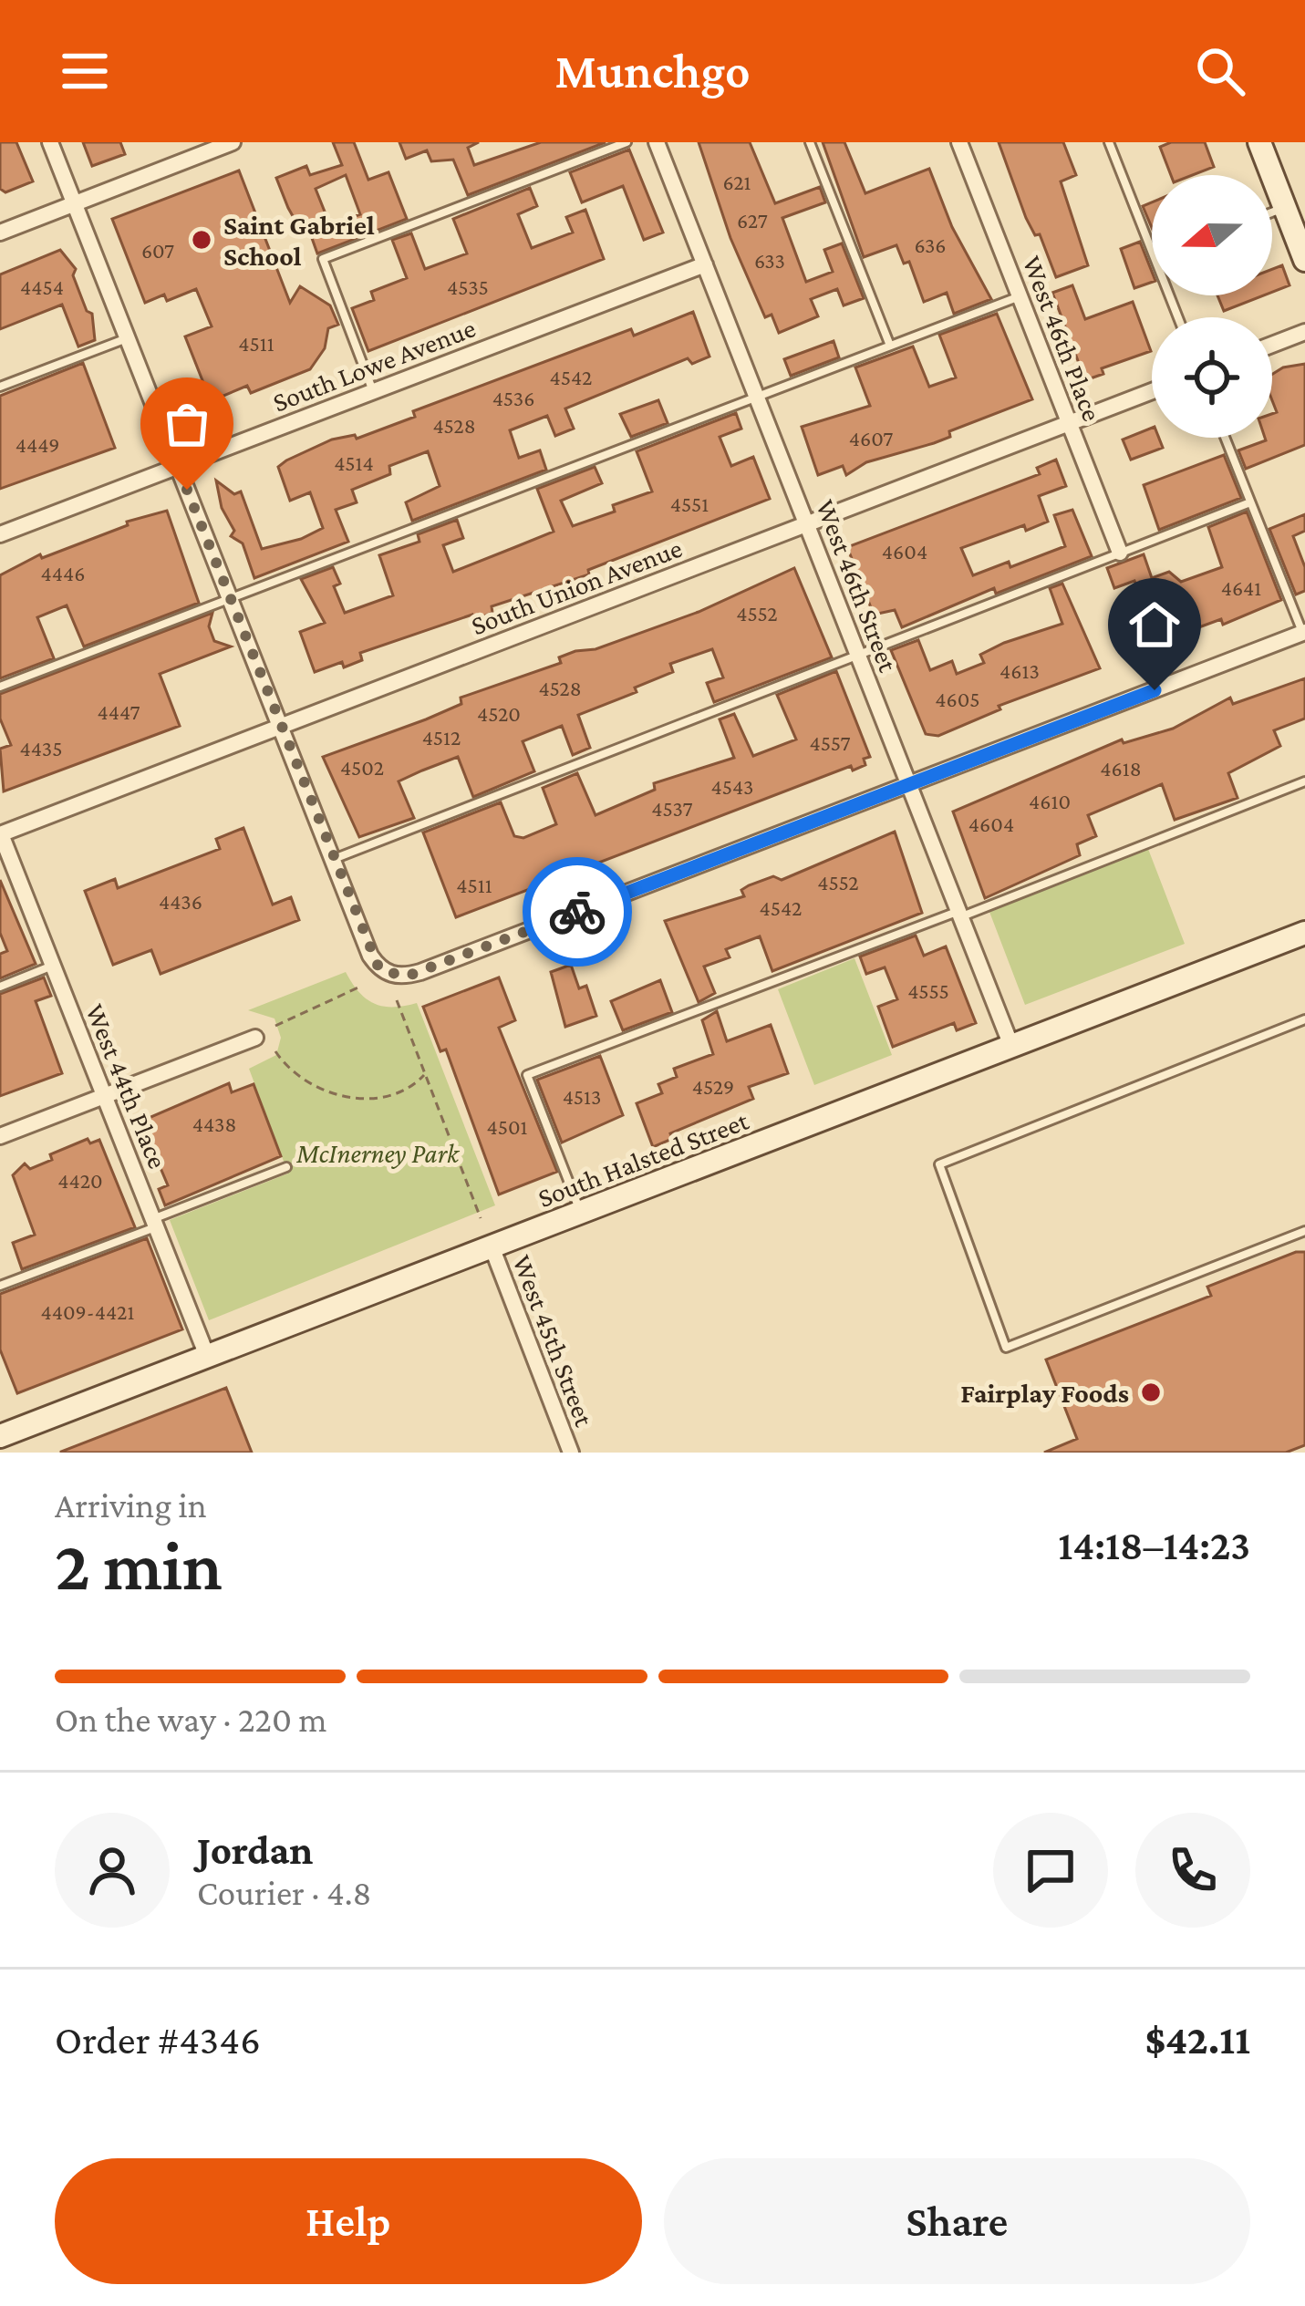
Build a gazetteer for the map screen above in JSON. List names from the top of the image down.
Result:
{
  "streets": {
    "main road": ["South Halsted Street"],
    "street": [
      "West 46th Place",
      "South Lowe Avenue",
      "West 46th Street",
      "South Union Avenue",
      "West 44th Place",
      "West 45th Street"
    ]
  },
  "crossings": [
    ["West 46th Place", "South Union Avenue"],
    ["South Lowe Avenue", "West 46th Street"],
    ["West 46th Street", "South Union Avenue"],
    ["West 46th Street", "South Halsted Street"],
    ["South Union Avenue", "West 44th Place"],
    ["West 44th Place", "South Halsted Street"],
    ["South Halsted Street", "West 45th Street"]
  ],
  "parks": ["McInerney Park"],
  "places": ["Saint Gabriel School", "Fairplay Foods"],
  "house_numbers": [
    "621",
    "627",
    "636",
    "607",
    "633",
    "4454",
    "4535",
    "4511",
    "4542",
    "4536",
    "4528",
    "4607",
    "4449",
    "4514",
    "4551",
    "4604",
    "4446",
    "4641",
    "4552",
    "4613",
    "4528",
    "4605",
    "4447",
    "4520",
    "4512",
    "4557",
    "4435",
    "4502",
    "4618",
    "4543",
    "4610",
    "4537",
    "4604",
    "4552",
    "4511",
    "4436",
    "4542",
    "4555",
    "4529",
    "4513",
    "4438",
    "4501",
    "4420",
    "4409-4421"
  ],
  "north": "left",
  "page": {
    "header": "Munchgo",
    "heading": ["2 min", "Arriving in", "14:18–14:23"],
    "panel": [
      "Jordan",
      "Courier · 4.8",
      "Order #4346",
      "$42.11"
    ],
    "bar": "On the way · 220 m",
    "buttons": ["Help", "Share"]
  }
}
